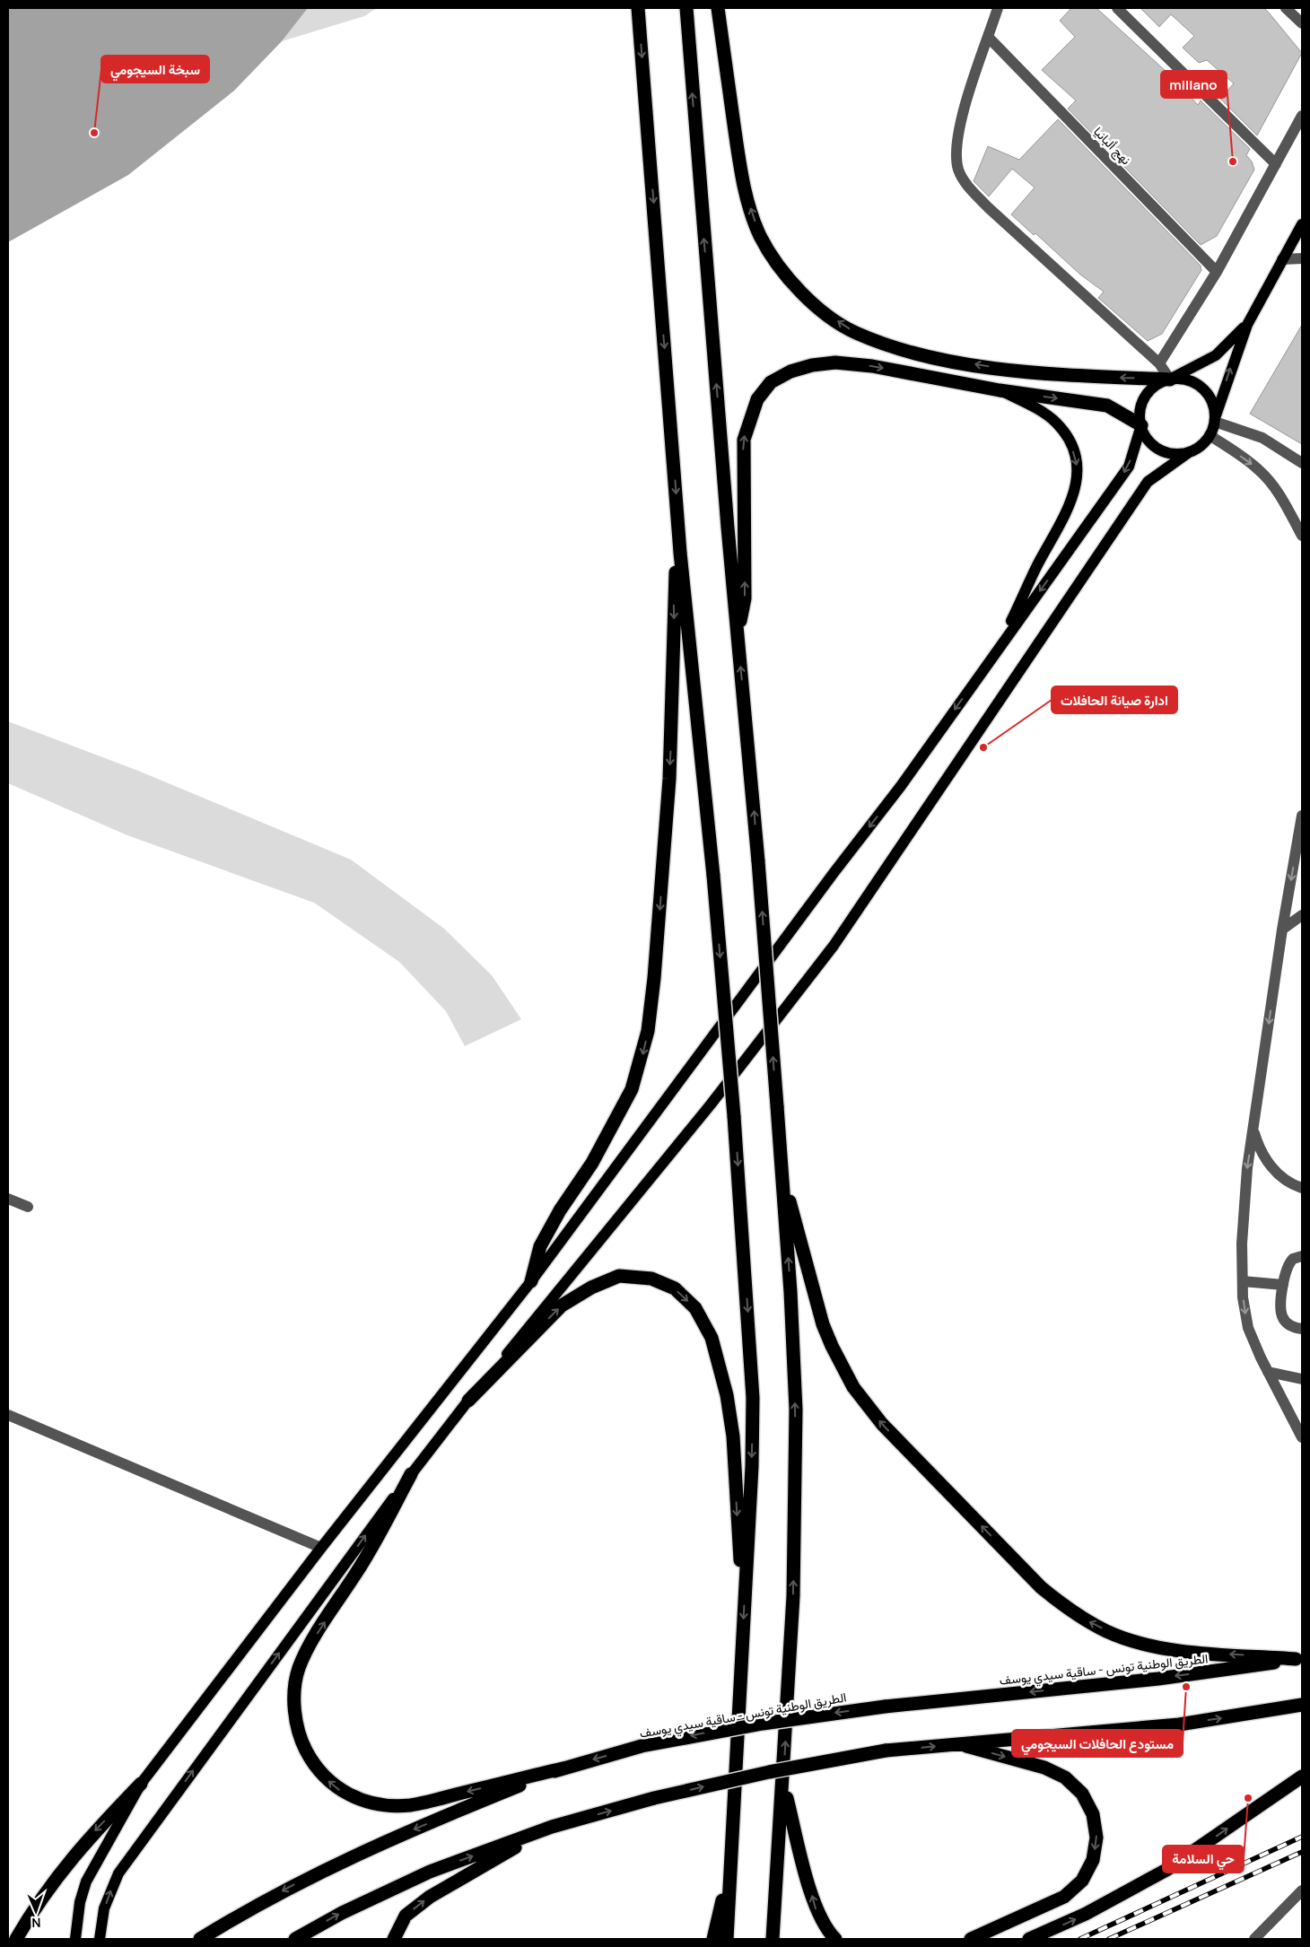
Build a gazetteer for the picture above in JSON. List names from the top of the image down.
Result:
{
  "streets": {
    "highway": ["الطريق الوطنية تونس - ساقية سيدي يوسف"],
    "street": ["نهج ألبانيا"]
  },
  "places": [
    "سبخة السيجومي",
    "millano",
    "ادارة صيانة الحافلات",
    "مستودع الحافلات السيجومي",
    "حي السلامة"
  ],
  "north": "bottom"
}
